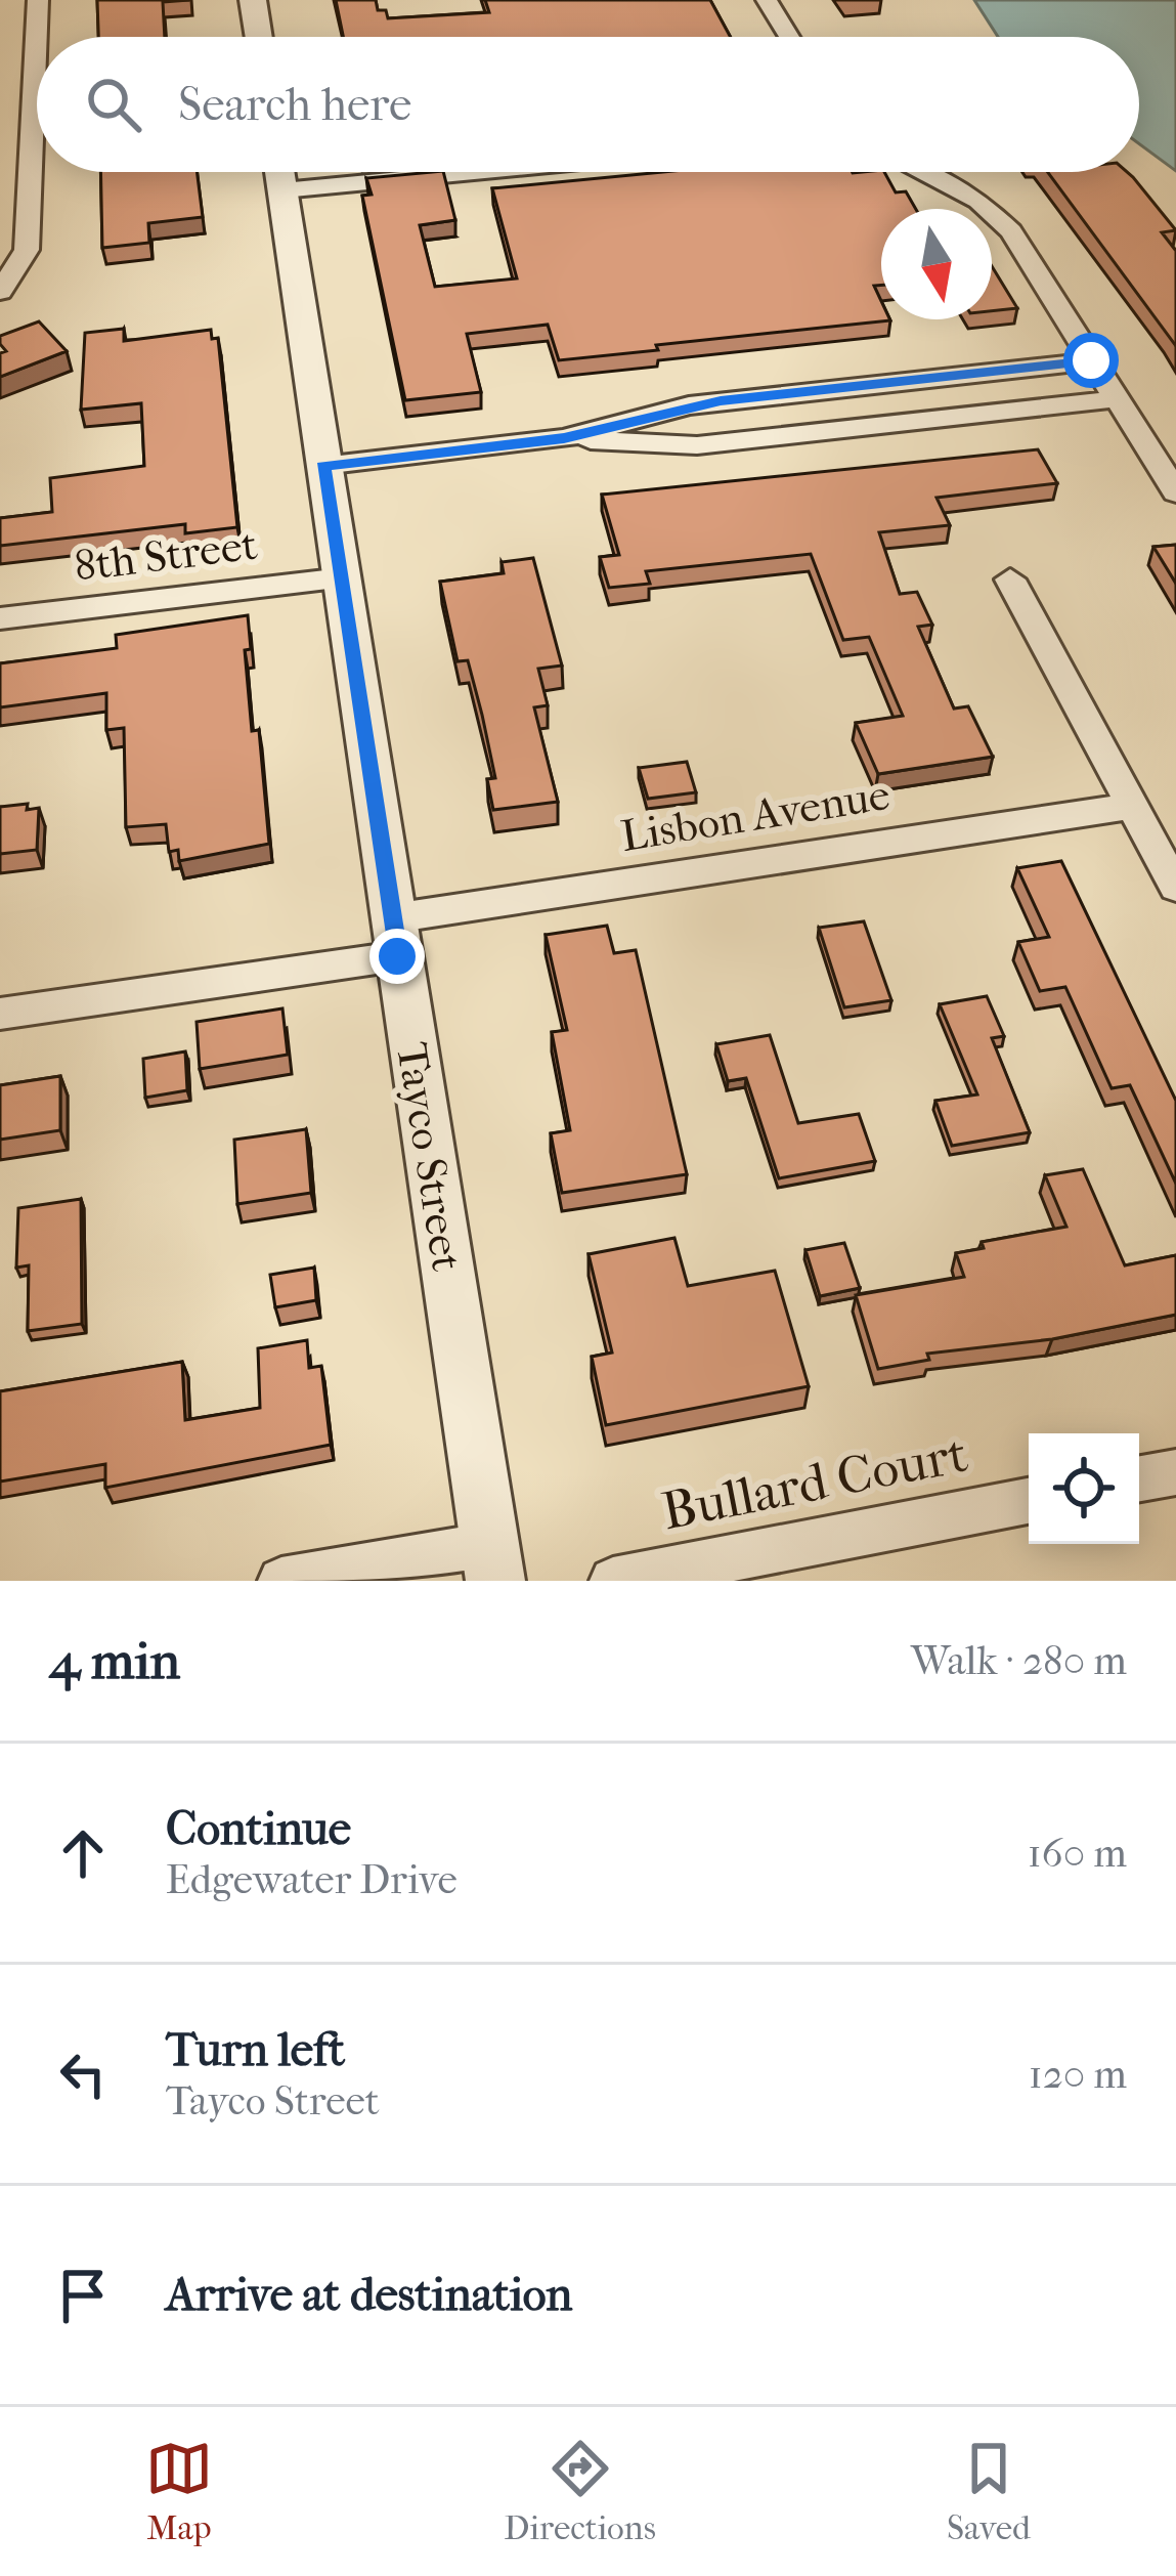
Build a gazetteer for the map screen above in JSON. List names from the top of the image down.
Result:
{
  "streets": {
    "street": [
      "8th Street",
      "Lisbon Avenue",
      "Tayco Street",
      "Bullard Court"
    ]
  },
  "crossings": [
    ["8th Street", "Tayco Street"],
    ["Lisbon Avenue", "Tayco Street"]
  ],
  "north": "bottom",
  "page": {
    "search": "Search here",
    "heading": ["4 min", "Walk · 280 m"],
    "list": [
      ["Continue", "Edgewater Drive", "160 m"],
      ["Turn left", "Tayco Street", "120 m"],
      "Arrive at destination"
    ],
    "nav": ["Map", "Directions", "Saved"]
  }
}
